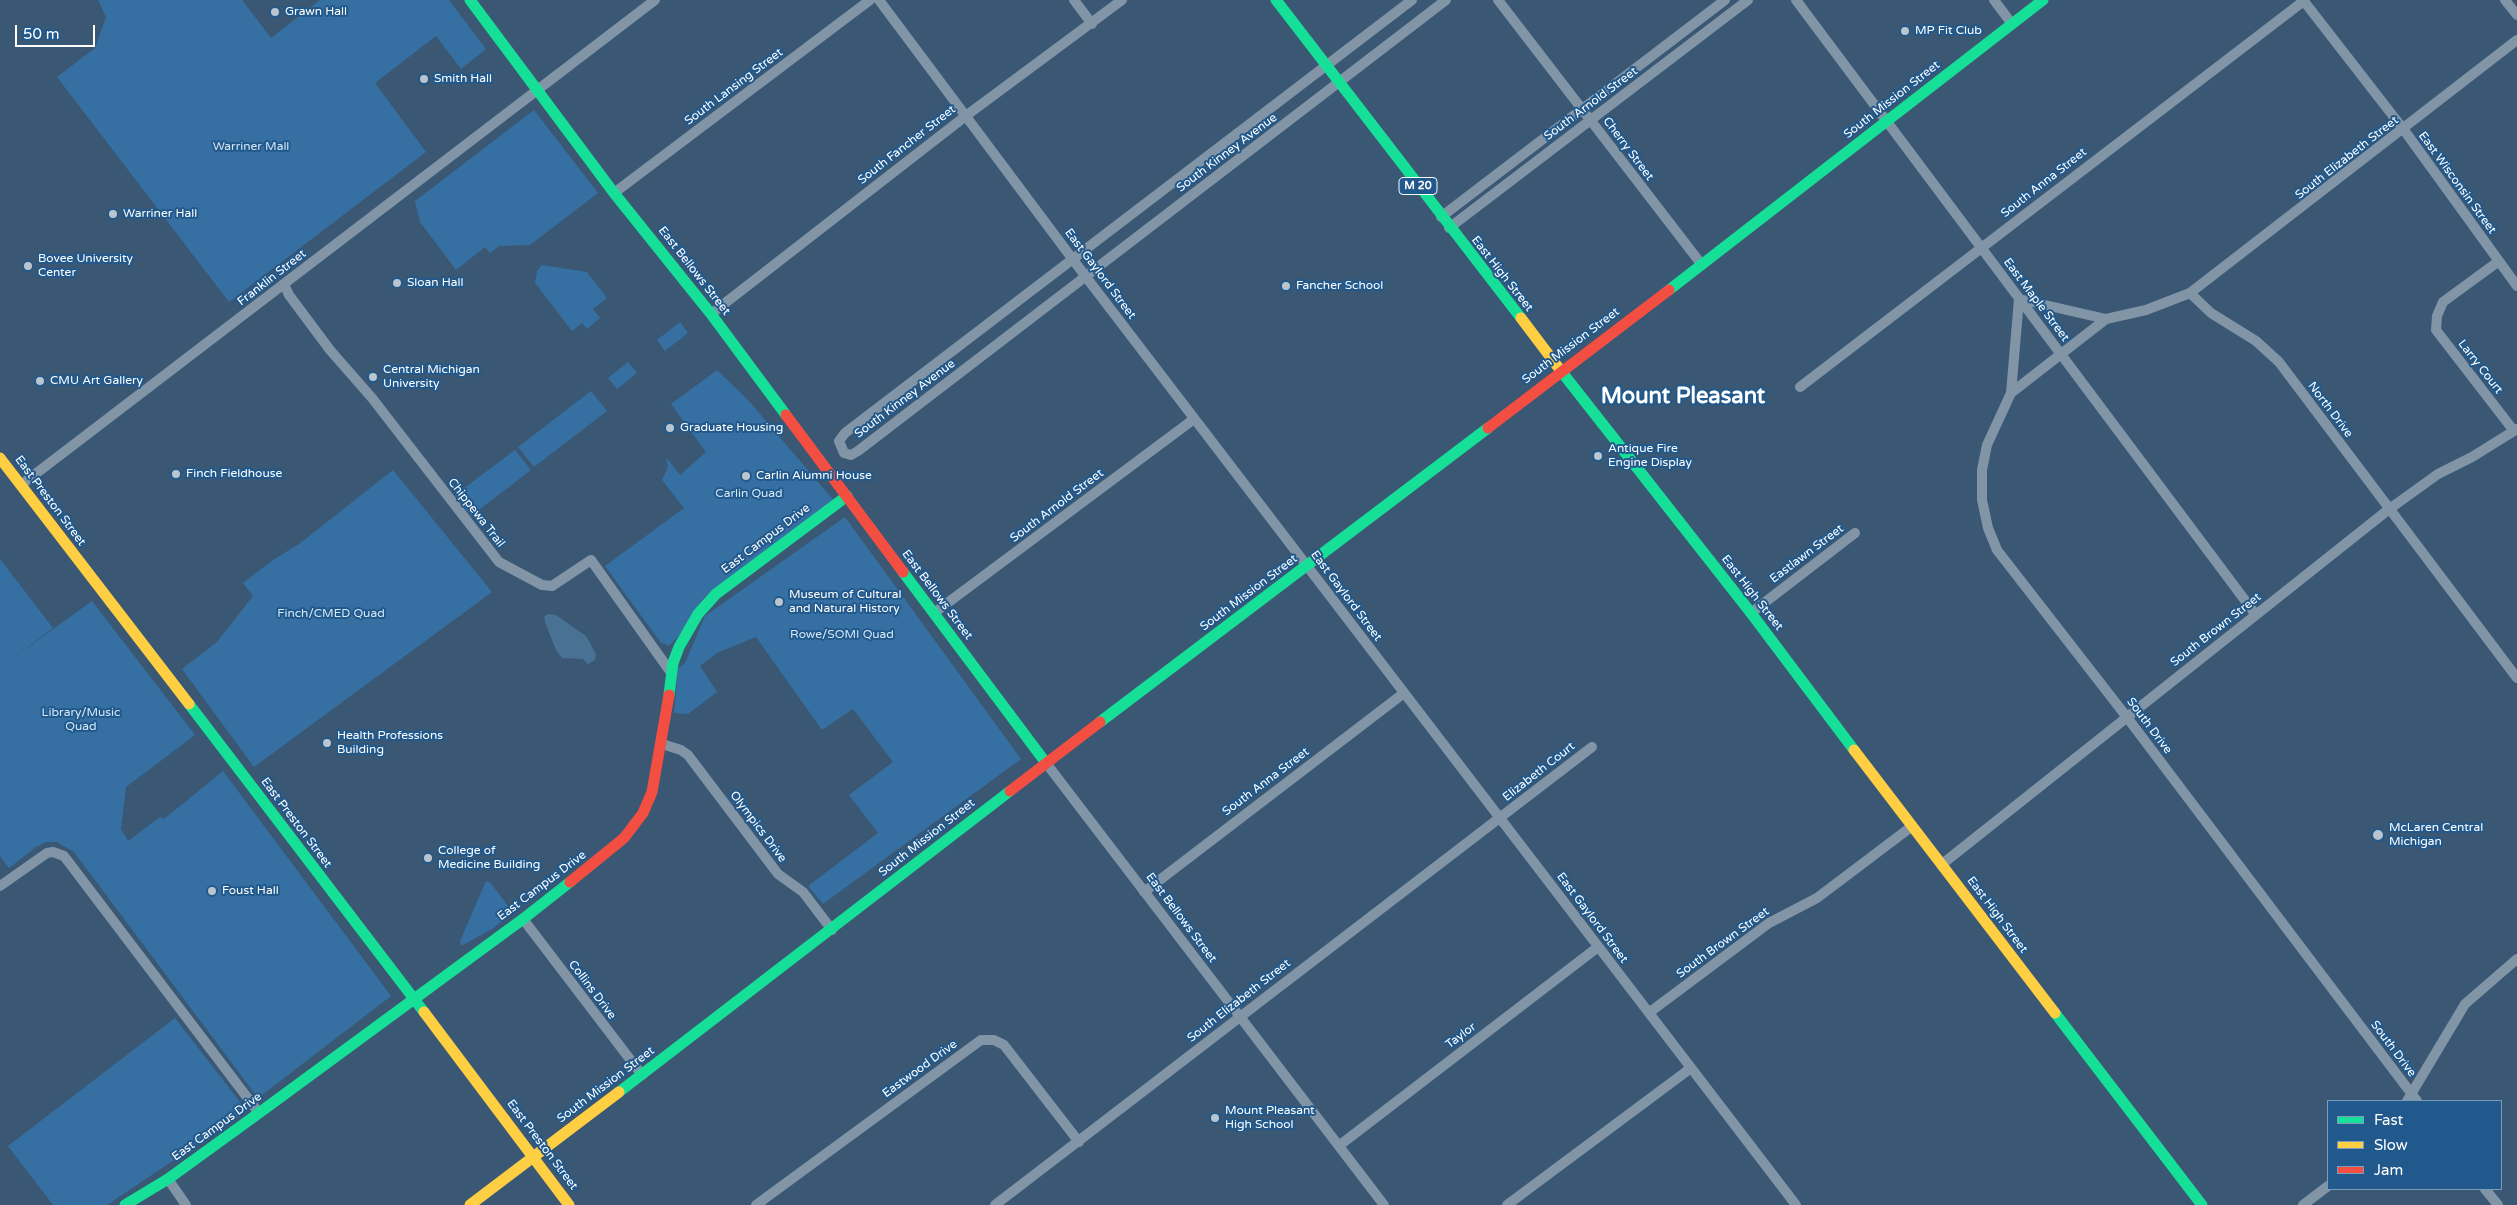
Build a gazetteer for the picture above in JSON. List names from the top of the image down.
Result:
{
  "streets": {
    "street": [
      "South Lansing Street",
      "South Mission Street",
      "South Arnold Street",
      "South Fancher Street",
      "Cherry Street",
      "South Kinney Avenue",
      "South Elizabeth Street",
      "South Anna Street",
      "East Wisconsin Street",
      "M 20",
      "East Bellows Street",
      "East Gaylord Street",
      "East High Street",
      "Franklin Street",
      "East Maple Street",
      "Larry Court",
      "North Drive",
      "East Preston Street",
      "Chippewa Trail",
      "East Campus Drive",
      "Eastlawn Street",
      "South Brown Street",
      "South Drive",
      "Elizabeth Court",
      "Olympics Drive",
      "Collins Drive",
      "Taylor",
      "Eastwood Drive"
    ]
  },
  "crossings": [
    ["South Lansing Street", "East Bellows Street"],
    ["South Mission Street", "Cherry Street"],
    ["South Mission Street", "East Bellows Street"],
    ["South Mission Street", "East Gaylord Street"],
    ["South Mission Street", "East High Street"],
    ["South Mission Street", "East Maple Street"],
    ["South Mission Street", "East Preston Street"],
    ["South Mission Street", "Olympics Drive"],
    ["South Mission Street", "Collins Drive"],
    ["South Arnold Street", "Cherry Street"],
    ["South Arnold Street", "East Bellows Street"],
    ["South Arnold Street", "East Gaylord Street"],
    ["South Arnold Street", "East High Street"],
    ["South Fancher Street", "East Bellows Street"],
    ["South Fancher Street", "East Gaylord Street"],
    ["South Kinney Avenue", "East Gaylord Street"],
    ["South Kinney Avenue", "East High Street"],
    ["South Elizabeth Street", "East Wisconsin Street"],
    ["South Elizabeth Street", "East Bellows Street"],
    ["South Elizabeth Street", "East Gaylord Street"],
    ["South Elizabeth Street", "North Drive"],
    ["South Elizabeth Street", "Elizabeth Court"],
    ["South Elizabeth Street", "Eastwood Drive"],
    ["South Anna Street", "East Wisconsin Street"],
    ["South Anna Street", "East Bellows Street"],
    ["South Anna Street", "East Gaylord Street"],
    ["South Anna Street", "East Maple Street"],
    ["East Wisconsin Street", "Larry Court"],
    ["East Bellows Street", "Franklin Street"],
    ["East Bellows Street", "East Campus Drive"],
    ["East Bellows Street", "Taylor"],
    ["East Gaylord Street", "South Brown Street"],
    ["East Gaylord Street", "Elizabeth Court"],
    ["East Gaylord Street", "Taylor"],
    ["East High Street", "Eastlawn Street"],
    ["East High Street", "South Brown Street"],
    ["Franklin Street", "East Preston Street"],
    ["Franklin Street", "Chippewa Trail"],
    ["East Maple Street", "South Brown Street"],
    ["East Maple Street", "South Drive"],
    ["Larry Court", "South Brown Street"],
    ["North Drive", "South Brown Street"],
    ["East Preston Street", "East Campus Drive"],
    ["Chippewa Trail", "East Campus Drive"],
    ["East Campus Drive", "Olympics Drive"],
    ["East Campus Drive", "Collins Drive"],
    ["South Brown Street", "South Drive"]
  ],
  "districts": ["Mount Pleasant"],
  "parks": [
    "Warriner Mall",
    "Carlin Quad",
    "Finch/CMED Quad",
    "Rowe/SOMI Quad",
    "Library/Music Quad"
  ],
  "places": [
    "Grawn Hall",
    "MP Fit Club",
    "Smith Hall",
    "Warriner Hall",
    "Bovee University Center",
    "Sloan Hall",
    "Fancher School",
    "Central Michigan University",
    "CMU Art Gallery",
    "Graduate Housing",
    "Antique Fire Engine Display",
    "Finch Fieldhouse",
    "Carlin Alumni House",
    "Museum of Cultural and Natural History",
    "Health Professions Building",
    "McLaren Central Michigan",
    "College of Medicine Building",
    "Foust Hall",
    "Mount Pleasant High School"
  ],
  "legend": ["Fast", "Slow", "Jam"],
  "scale_bar": "50 m"
}
